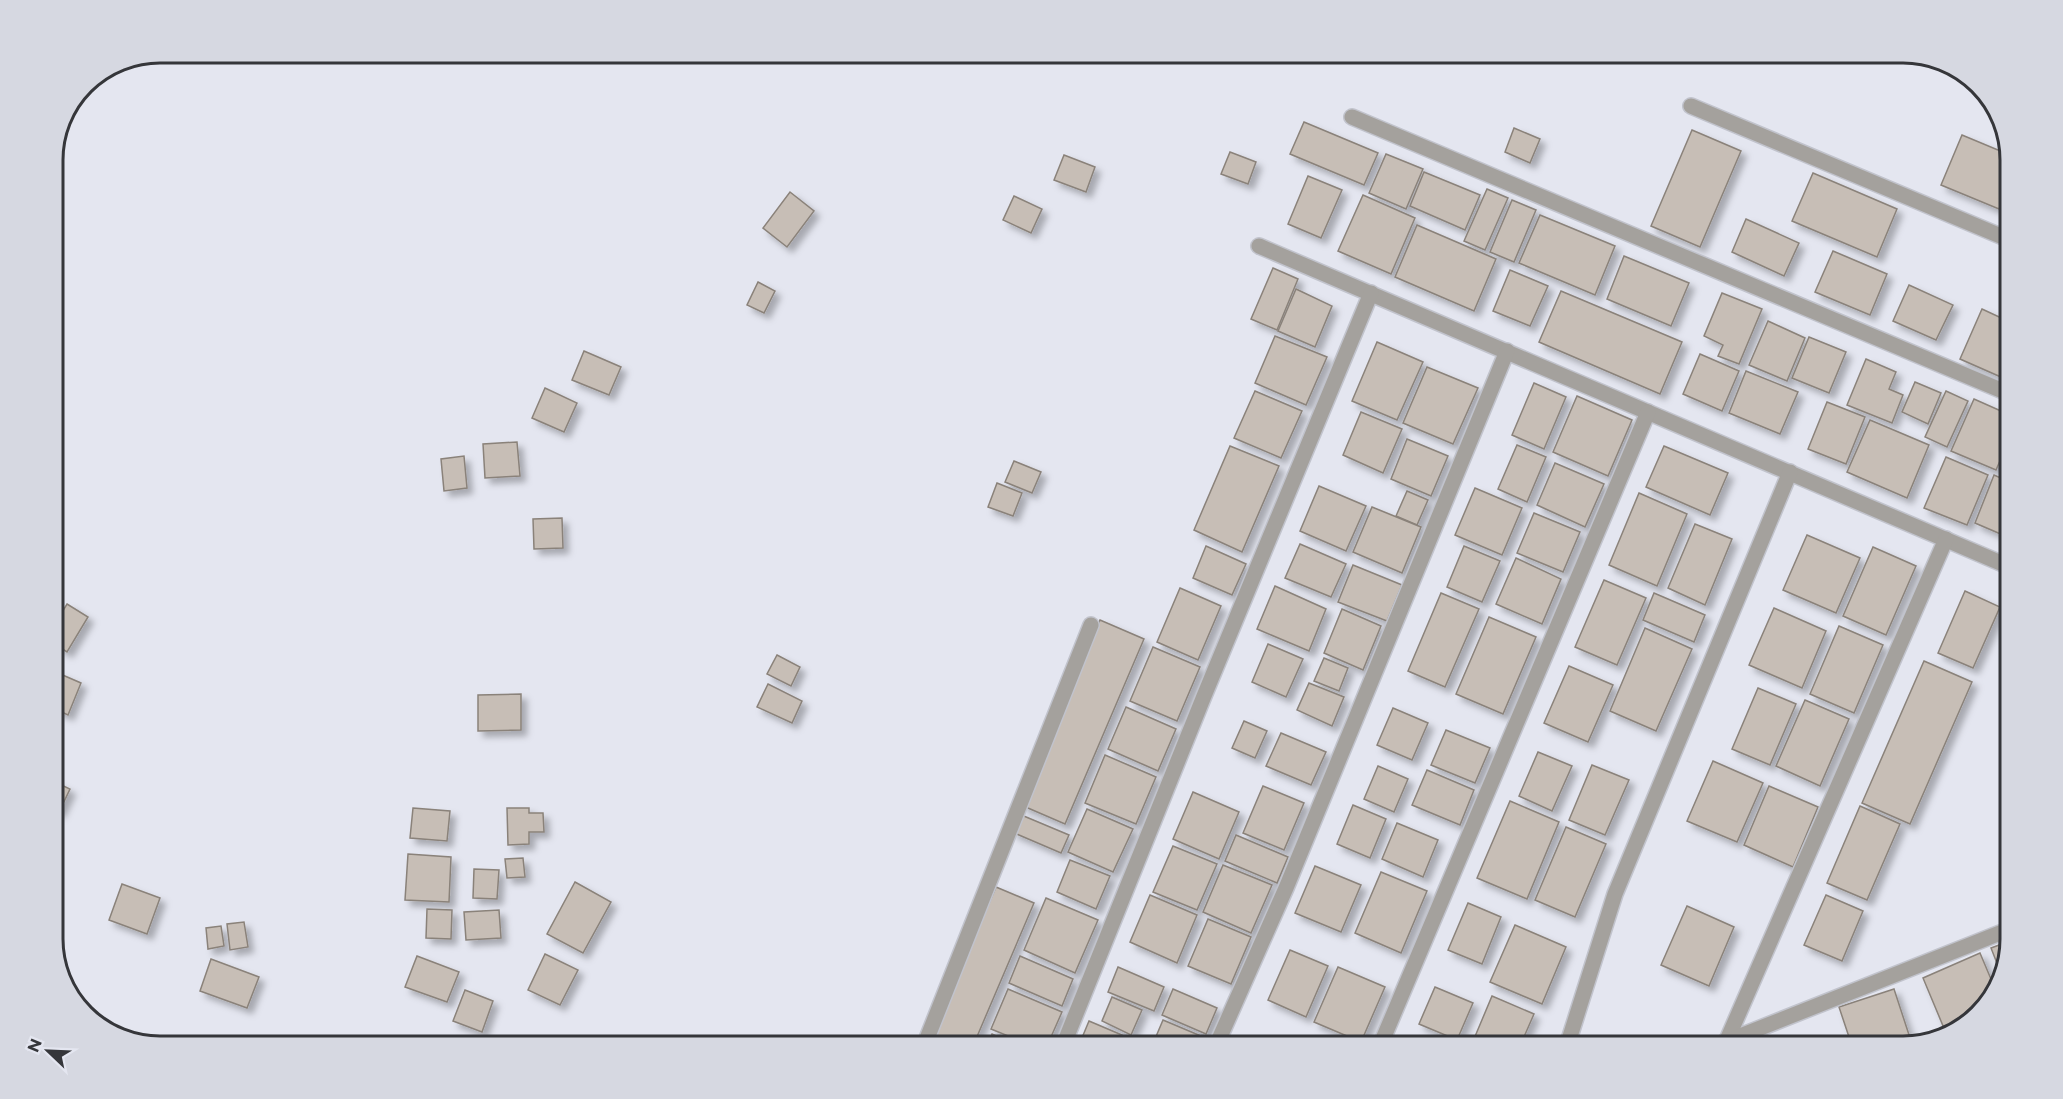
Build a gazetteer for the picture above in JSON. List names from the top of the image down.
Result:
{
  "north": "top left"
}
